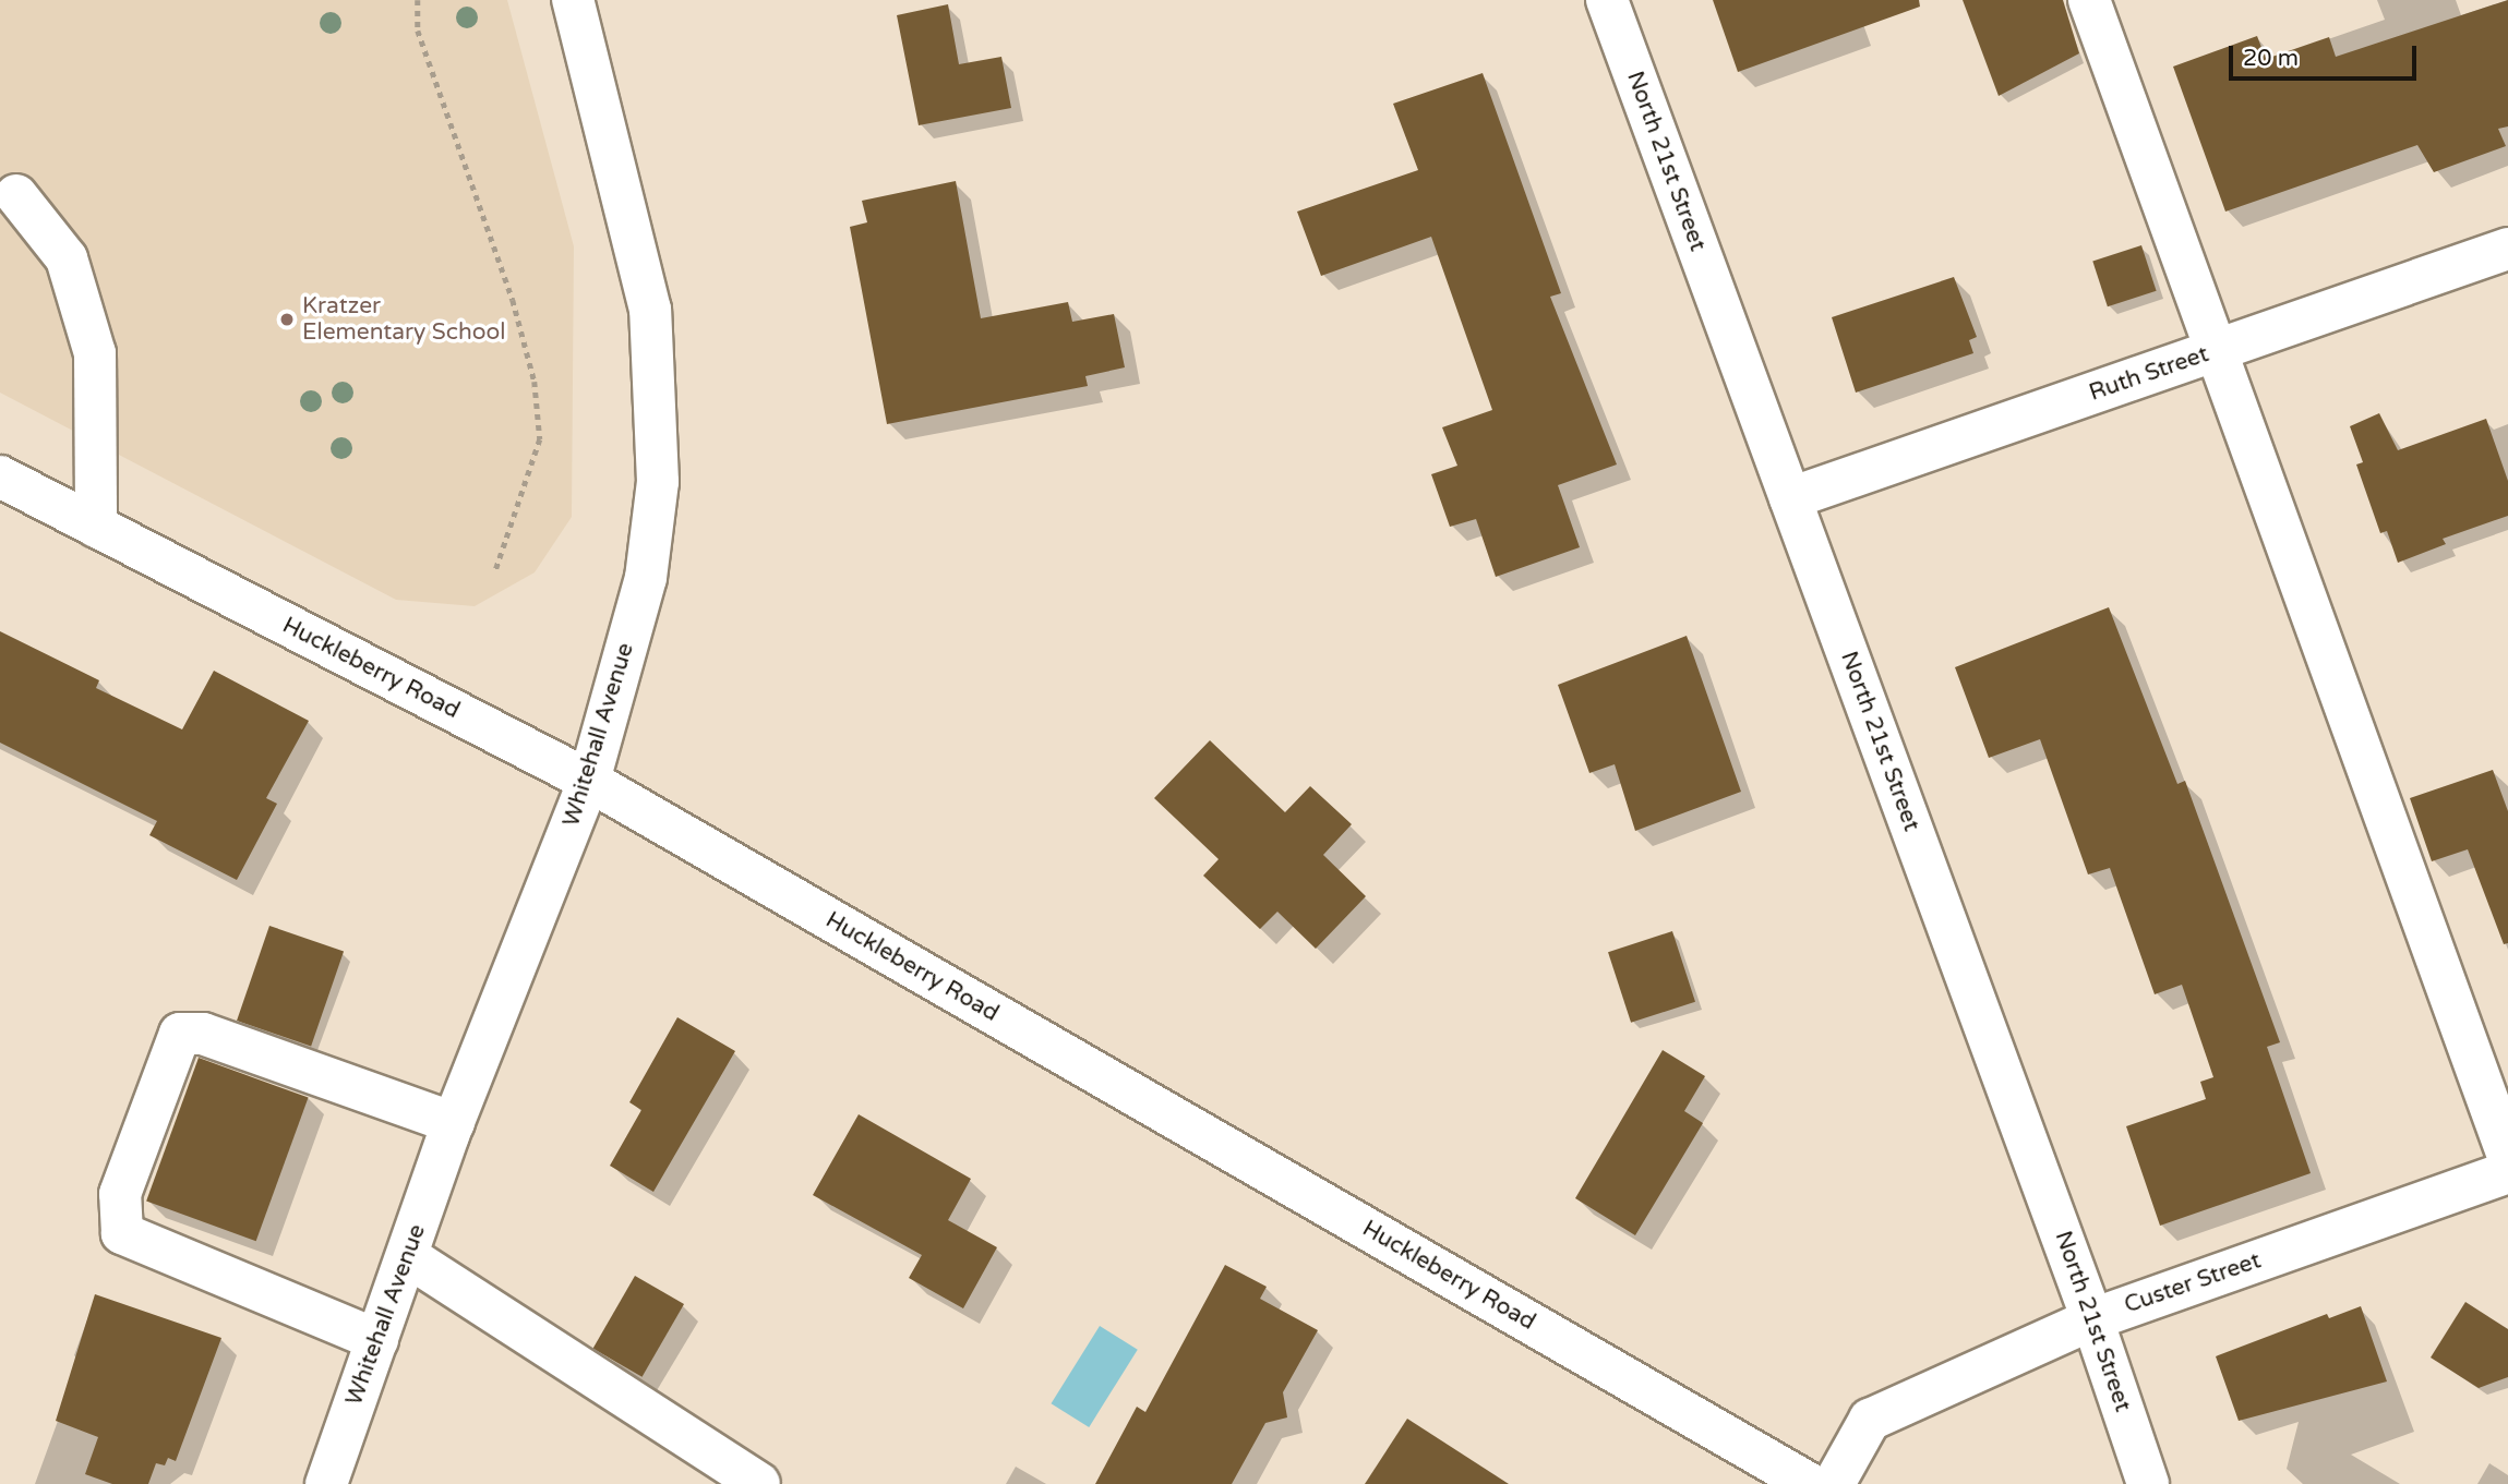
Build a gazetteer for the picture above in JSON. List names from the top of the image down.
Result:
{
  "streets": {
    "street": [
      "North 21st Street",
      "Ruth Street",
      "Huckleberry Road",
      "Whitehall Avenue",
      "Custer Street"
    ]
  },
  "crossings": [
    ["North 21st Street", "Ruth Street"],
    ["North 21st Street", "Custer Street"],
    ["Huckleberry Road", "Whitehall Avenue"]
  ],
  "places": ["Kratzer Elementary School"],
  "scale_bar": "20 m"
}
